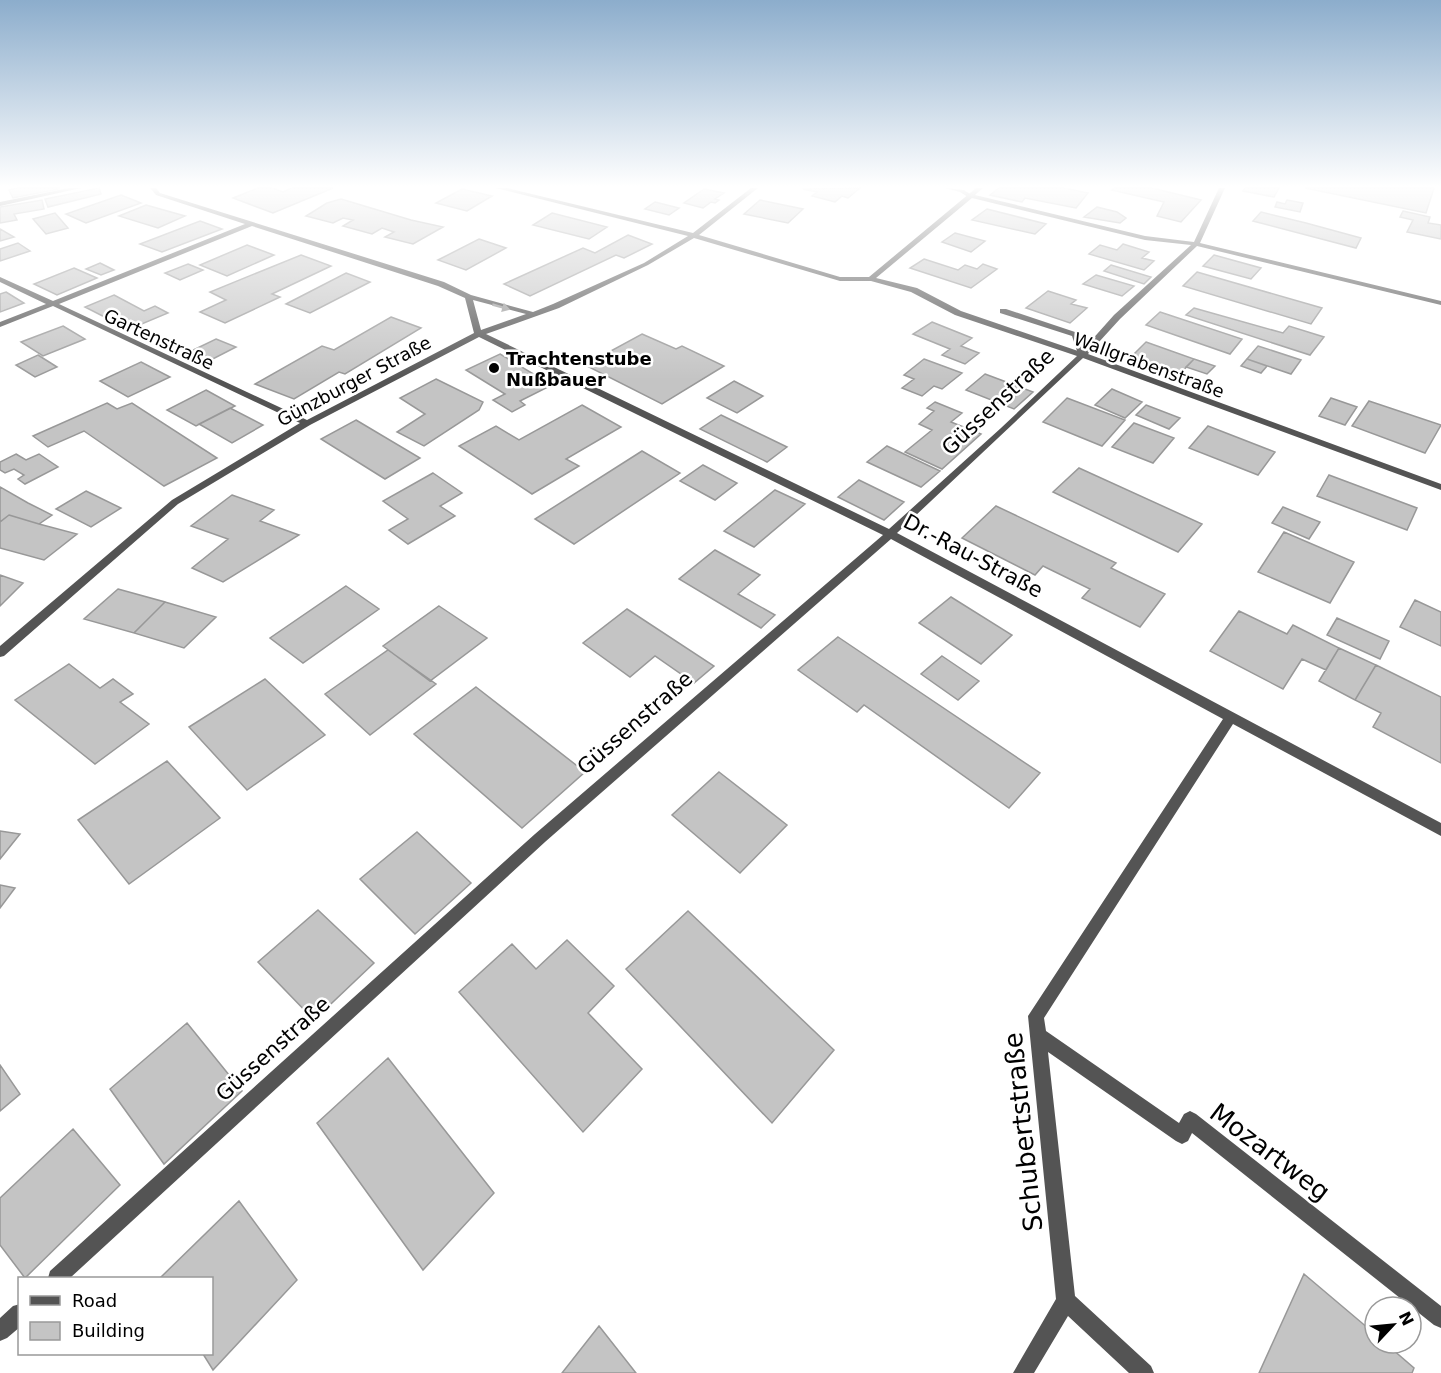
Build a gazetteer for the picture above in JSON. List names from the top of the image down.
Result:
{
  "streets": {
    "street": [
      "Gartenstraße",
      "Wallgrabenstraße",
      "Günzburger Straße",
      "Güssenstraße",
      "Dr.-Rau-Straße",
      "Schubertstraße",
      "Mozartweg"
    ]
  },
  "crossings": [
    ["Gartenstraße", "Günzburger Straße"],
    ["Wallgrabenstraße", "Güssenstraße"],
    ["Günzburger Straße", "Dr.-Rau-Straße"],
    ["Güssenstraße", "Dr.-Rau-Straße"],
    ["Dr.-Rau-Straße", "Schubertstraße"],
    ["Schubertstraße", "Mozartweg"]
  ],
  "places": ["Trachtenstube Nußbauer"],
  "legend": ["Road", "Building"],
  "north": "top right"
}
